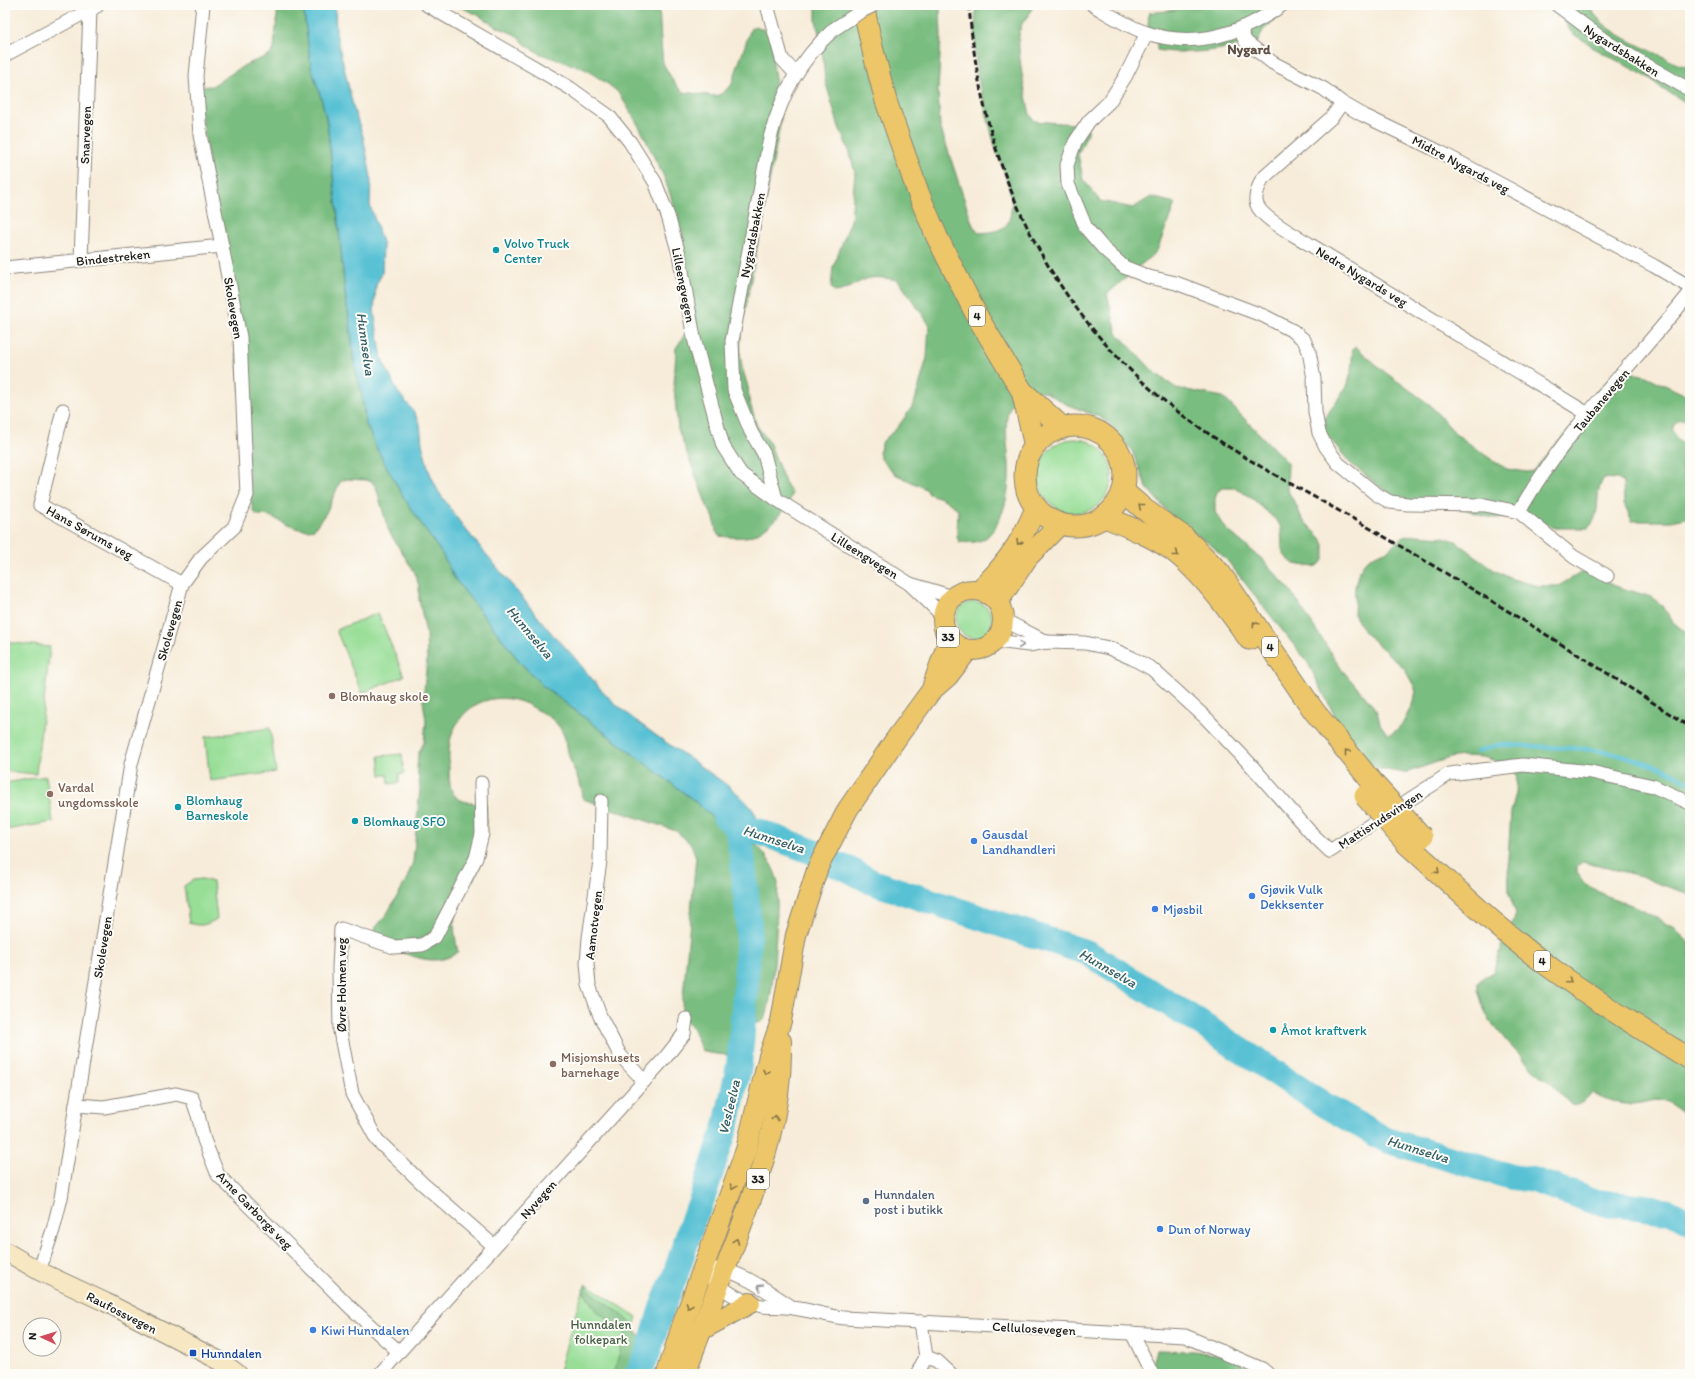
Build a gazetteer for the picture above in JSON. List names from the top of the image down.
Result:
{
  "streets": {
    "highway": ["4"],
    "main road": ["33", "Raufossvegen"],
    "street": [
      "Nygardsbakken",
      "Snarvegen",
      "Midtre Nygards veg",
      "Bindestreken",
      "Nedre Nygards veg",
      "Lilleengvegen",
      "Skolevegen",
      "Taubanevegen",
      "Hans Sørums veg",
      "Mattisrudsvingen",
      "Aamotvegen",
      "Øvre Holmen veg",
      "Nyvegen",
      "Arne Garborgs veg",
      "Cellulosevegen"
    ]
  },
  "crossings": [
    ["Nygardsbakken", "Lilleengvegen"],
    ["Snarvegen", "Bindestreken"],
    ["Midtre Nygards veg", "Nedre Nygards veg"],
    ["Bindestreken", "Skolevegen"],
    ["Nedre Nygards veg", "Taubanevegen"],
    ["Lilleengvegen", "33"],
    ["Lilleengvegen", "Mattisrudsvingen"],
    ["Skolevegen", "Hans Sørums veg"],
    ["Skolevegen", "Arne Garborgs veg"],
    ["Skolevegen", "Raufossvegen"],
    ["33", "Mattisrudsvingen"],
    ["33", "Cellulosevegen"],
    ["Aamotvegen", "Nyvegen"],
    ["Øvre Holmen veg", "Nyvegen"],
    ["Nyvegen", "Arne Garborgs veg"]
  ],
  "districts": ["Nygard"],
  "water": ["Hunnselva", "Vesleelva"],
  "parks": ["Hunndalen folkepark"],
  "places": {
    "other": [
      "Volvo Truck Center",
      "Blomhaug skole",
      "Vardal ungdomsskole",
      "Blomhaug Barneskole",
      "Blomhaug SFO",
      "Gausdal Landhandleri",
      "Gjøvik Vulk Dekksenter",
      "Mjøsbil",
      "Åmot kraftverk",
      "Misjonshusets barnehage",
      "Hunndalen post i butikk",
      "Dun of Norway",
      "Kiwi Hunndalen"
    ],
    "transit": ["Hunndalen"]
  },
  "north": "left"
}
